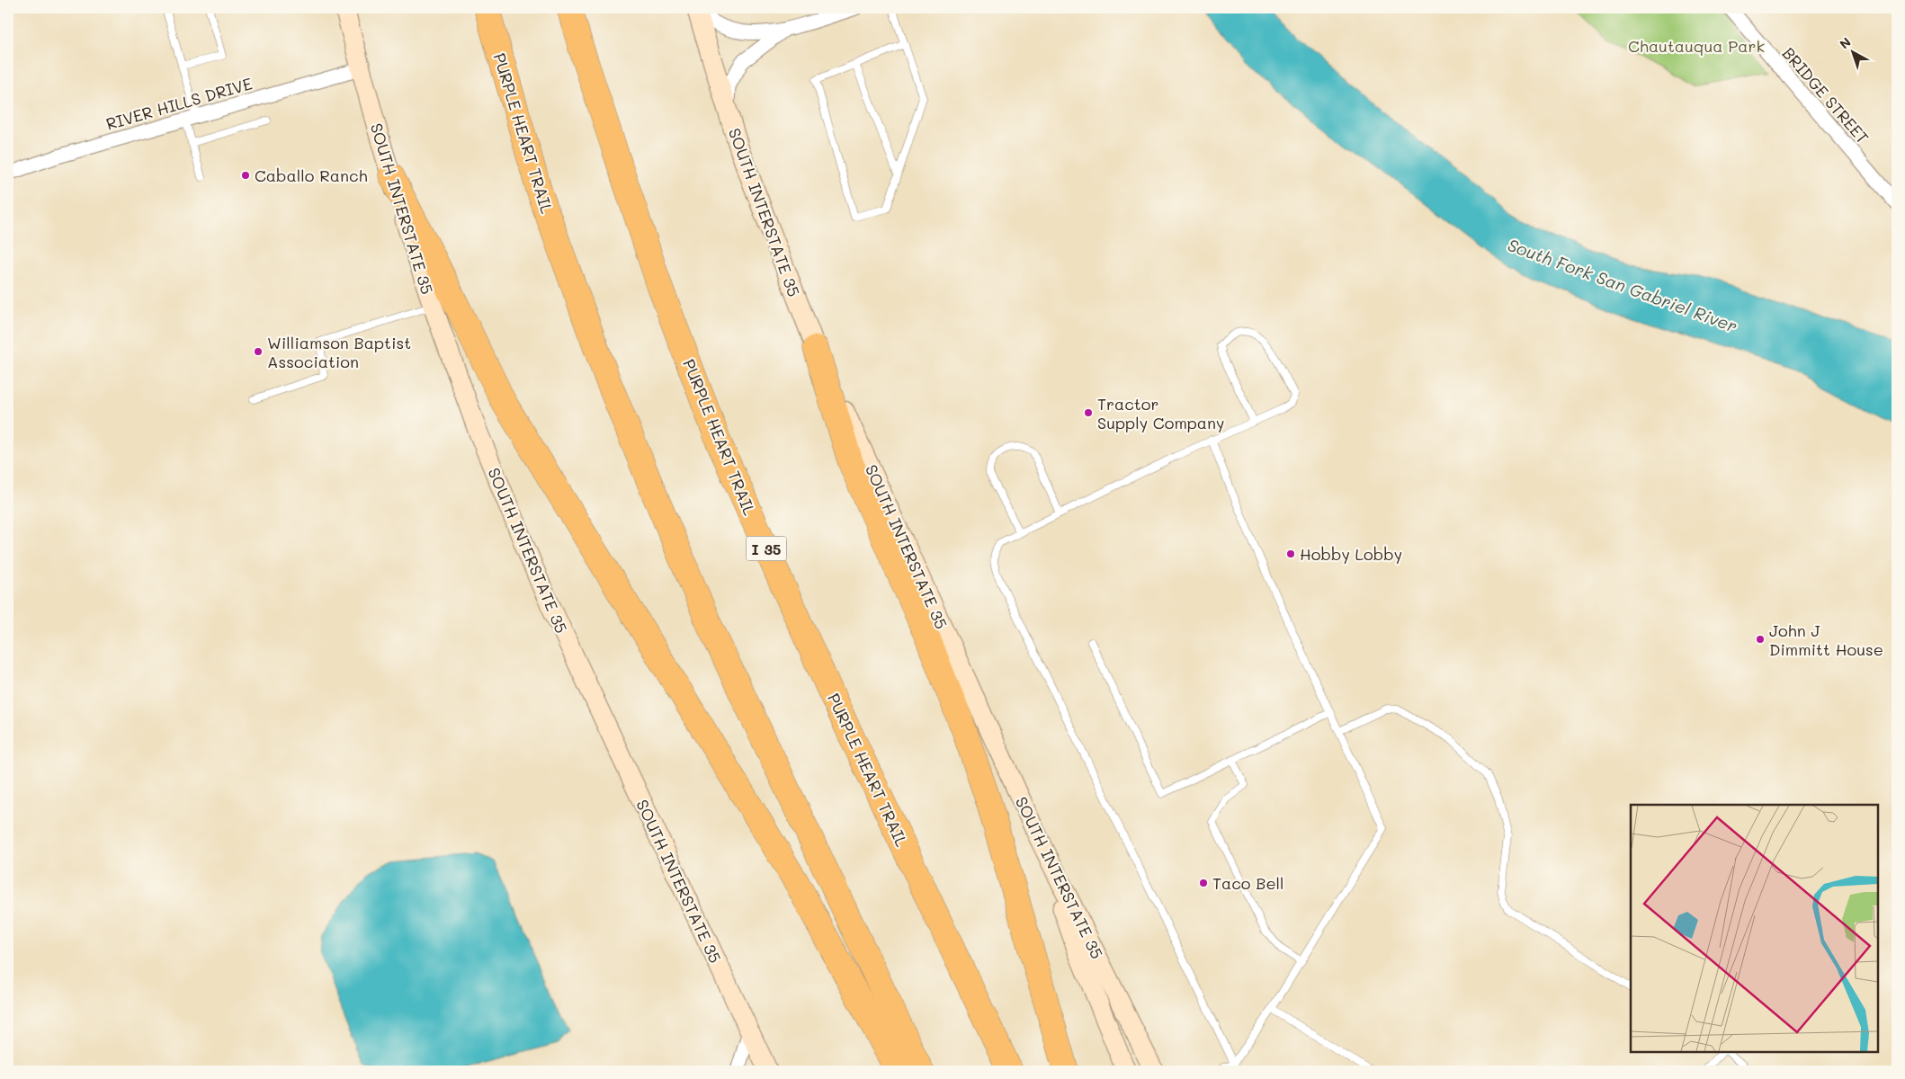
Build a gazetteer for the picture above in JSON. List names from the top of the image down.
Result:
{
  "streets": {
    "highway": ["PURPLE HEART TRAIL", "I 35"],
    "main road": ["SOUTH INTERSTATE 35"],
    "street": ["BRIDGE STREET", "RIVER HILLS DRIVE"]
  },
  "crossings": [
    ["RIVER HILLS DRIVE", "SOUTH INTERSTATE 35"]
  ],
  "water": ["South Fork San Gabriel River"],
  "parks": ["Chautauqua Park"],
  "places": [
    "Caballo Ranch",
    "Williamson Baptist Association",
    "Tractor Supply Company",
    "Hobby Lobby",
    "John J Dimmitt House",
    "Taco Bell"
  ],
  "north": "top left"
}
